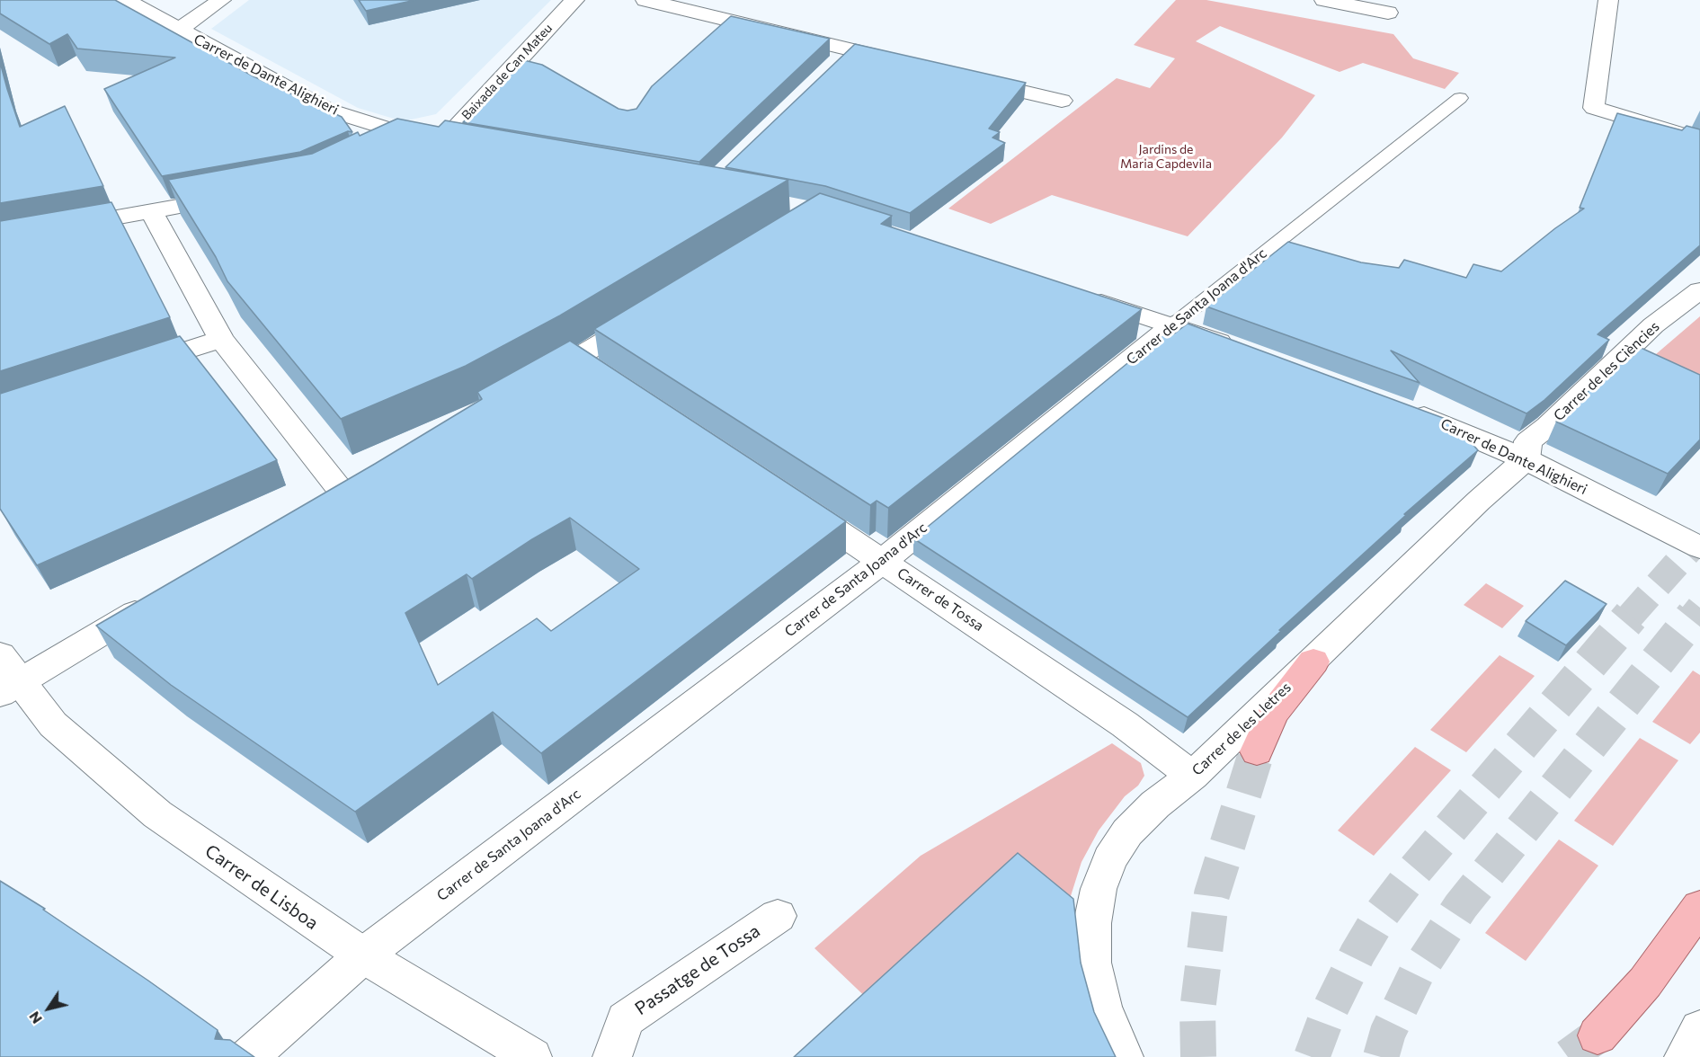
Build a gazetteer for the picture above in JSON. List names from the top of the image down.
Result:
{
  "streets": {
    "street": [
      "Baixada de Can Mateu",
      "Carrer de Dante Alighieri",
      "Carrer de Santa Joana d'Arc",
      "Carrer de les Ciències",
      "Carrer de Tossa",
      "Carrer de les Lletres",
      "Carrer de Lisboa",
      "Passatge de Tossa"
    ]
  },
  "crossings": [
    ["Baixada de Can Mateu", "Carrer de Dante Alighieri"],
    ["Carrer de Dante Alighieri", "Carrer de les Ciències"],
    ["Carrer de Dante Alighieri", "Carrer de les Lletres"],
    ["Carrer de Santa Joana d'Arc", "Carrer de Tossa"],
    ["Carrer de Santa Joana d'Arc", "Carrer de Lisboa"],
    ["Carrer de les Ciències", "Carrer de les Lletres"],
    ["Carrer de Tossa", "Carrer de les Lletres"]
  ],
  "parks": ["Jardins de Maria Capdevila"],
  "north": "bottom left"
}
